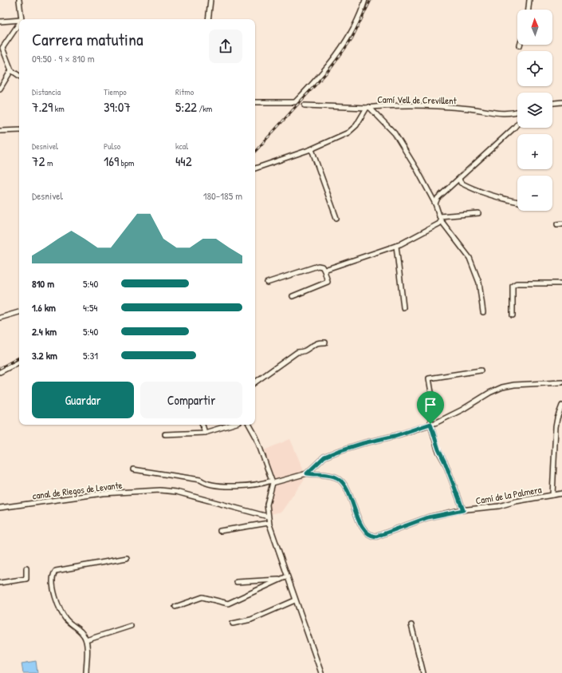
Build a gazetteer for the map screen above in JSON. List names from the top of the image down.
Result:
{
  "streets": {
    "street": ["Camí Vell de Crevillent", "canal de Riegos de Levante", "Camí de la Palmera"]
  },
  "north": "top",
  "page": {
    "map_buttons": ["+", "−"],
    "heading": ["Carrera matutina", "09:50 · 9 × 810 m"],
    "stats": [
      ["Distancia", "7.29 km"],
      ["Tiempo", "39:07"],
      ["Ritmo", "5:22 /km"],
      ["Desnivel", "72 m"],
      ["Pulso", "169 bpm"],
      ["kcal", "442"]
    ],
    "chart": ["Desnivel", "180–185 m"],
    "list": [
      {
        "name": "810 m",
        "note": "5:40"
      },
      {
        "name": "1.6 km",
        "note": "4:54"
      },
      {
        "name": "2.4 km",
        "note": "5:40"
      },
      {
        "name": "3.2 km",
        "note": "5:31"
      }
    ],
    "buttons": ["Guardar", "Compartir"]
  }
}
